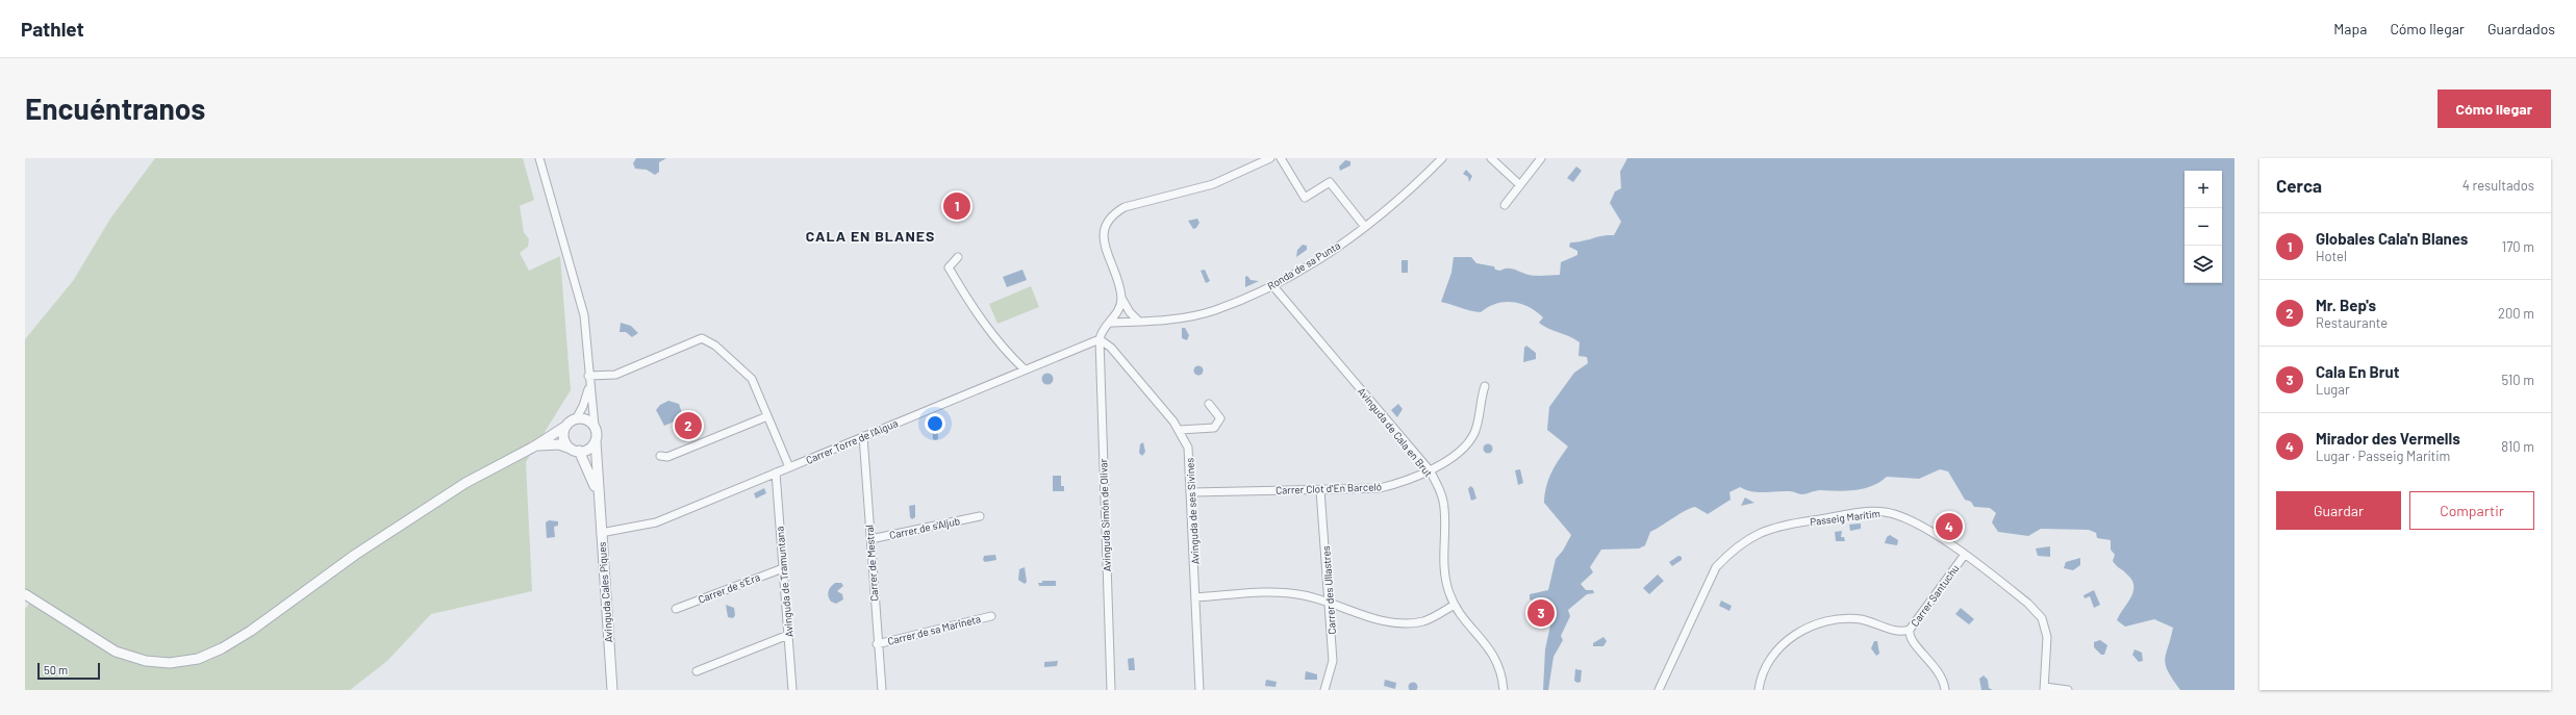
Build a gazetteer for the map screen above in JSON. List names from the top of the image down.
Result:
{
  "streets": {
    "street": [
      "Ronda de sa Punta",
      "Avinguda de Cala en Brut",
      "Carrer Torre de l'Aigua",
      "Carrer Clot d'En Barceló",
      "Avinguda de ses Sivines",
      "Avinguda Simón de Olivar",
      "Passeig Marítim",
      "Carrer de s'Aljub",
      "Carrer de Mestral",
      "Avinguda de Tramuntana",
      "Carrer de s'Era",
      "Carrer des Ullastres",
      "Avinguda Cales Piques",
      "Carrer Santuchu",
      "Carrer de sa Marineta"
    ]
  },
  "crossings": [
    ["Ronda de sa Punta", "Avinguda de Cala en Brut"],
    ["Avinguda de Cala en Brut", "Carrer Clot d'En Barceló"],
    ["Carrer Torre de l'Aigua", "Avinguda de ses Sivines"],
    ["Carrer Torre de l'Aigua", "Avinguda Simón de Olivar"],
    ["Carrer Torre de l'Aigua", "Carrer de Mestral"],
    ["Carrer Torre de l'Aigua", "Avinguda de Tramuntana"],
    ["Carrer Torre de l'Aigua", "Avinguda Cales Piques"],
    ["Carrer Clot d'En Barceló", "Avinguda de ses Sivines"],
    ["Carrer Clot d'En Barceló", "Carrer des Ullastres"],
    ["Avinguda de ses Sivines", "Avinguda Simón de Olivar"],
    ["Passeig Marítim", "Carrer Santuchu"],
    ["Carrer de s'Aljub", "Carrer de Mestral"],
    ["Carrer de Mestral", "Carrer de sa Marineta"],
    ["Avinguda de Tramuntana", "Carrer de s'Era"]
  ],
  "districts": ["CALA EN BLANES"],
  "scale_bar": "50 m",
  "page": {
    "header": "Pathlet",
    "nav": ["Mapa", "Cómo llegar", "Guardados"],
    "buttons": [
      "Cómo llegar",
      ["Guardar", "Compartir"]
    ],
    "title": "Encuéntranos",
    "heading": ["Cerca", "4 resultados"],
    "map_buttons": ["+", "−"],
    "pins": [
      "1",
      "2",
      "4",
      "3"
    ],
    "list": [
      {
        "mark": "1",
        "name": "Globales Cala'n Blanes",
        "note": "Hotel",
        "value": "170 m"
      },
      {
        "mark": "2",
        "name": "Mr. Bep's",
        "note": "Restaurante",
        "value": "200 m"
      },
      {
        "mark": "3",
        "name": "Cala En Brut",
        "note": "Lugar",
        "value": "510 m"
      },
      {
        "mark": "4",
        "name": "Mirador des Vermells",
        "note": "Lugar · Passeig Marítim",
        "value": "810 m"
      }
    ],
    "scale": "50 m"
  }
}
